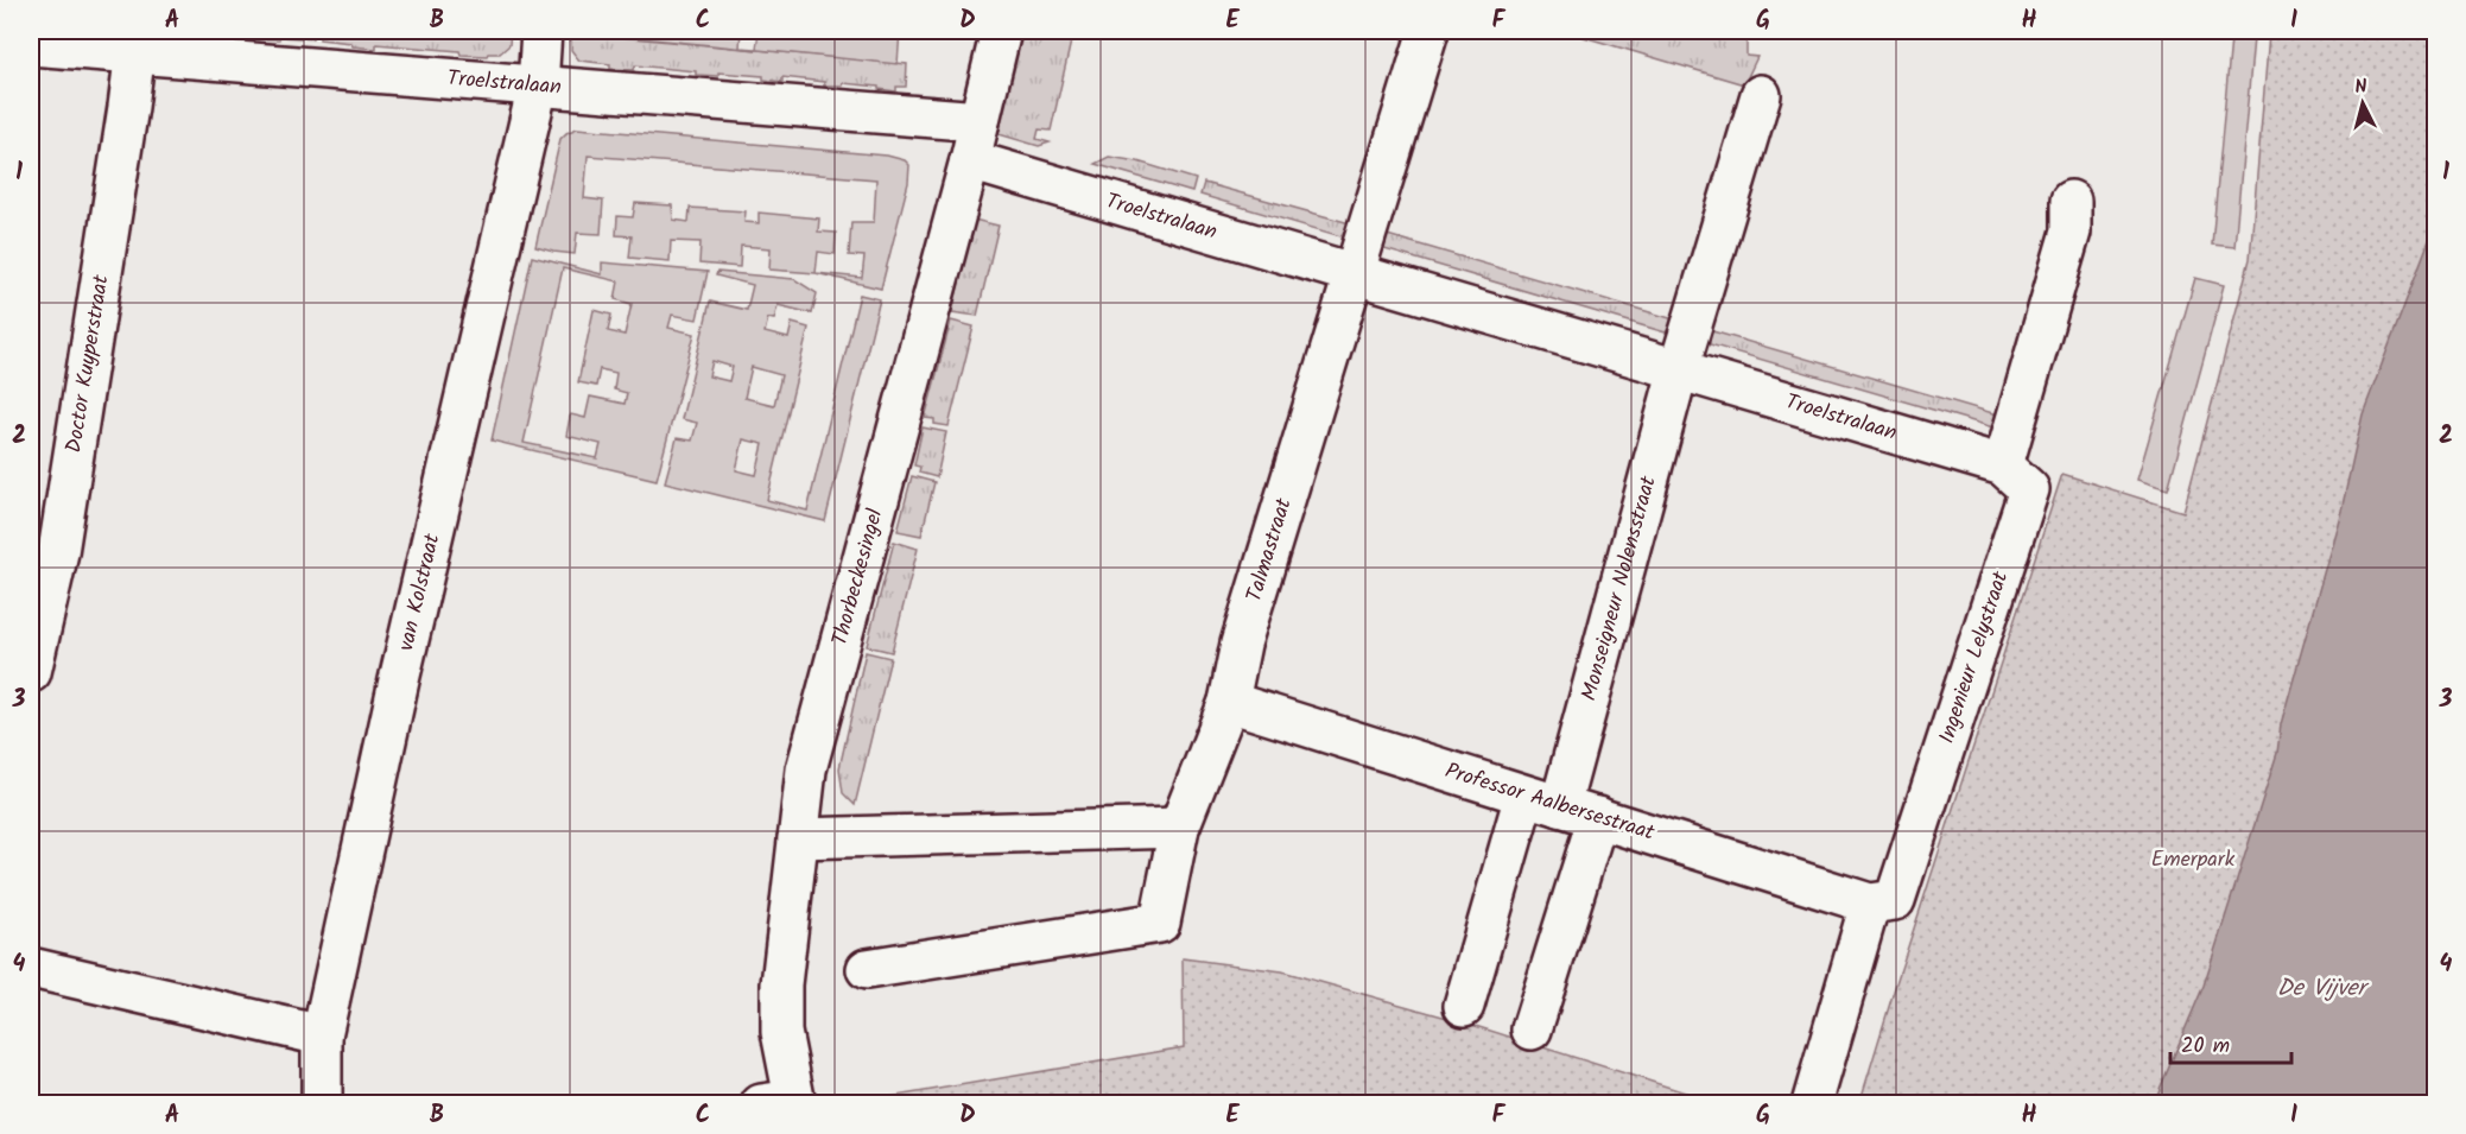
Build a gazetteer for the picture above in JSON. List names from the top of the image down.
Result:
{
  "streets": {
    "street": [
      "Troelstralaan",
      "Doctor Kuyperstraat",
      "Talmastraat",
      "Thorbeckesingel",
      "Monseigneur Nolensstraat",
      "van Kolstraat",
      "Ingenieur Lelystraat",
      "Professor Aalbersestraat"
    ]
  },
  "crossings": [
    ["Troelstralaan", "Doctor Kuyperstraat"],
    ["Troelstralaan", "Talmastraat"],
    ["Troelstralaan", "Thorbeckesingel"],
    ["Troelstralaan", "Monseigneur Nolensstraat"],
    ["Troelstralaan", "van Kolstraat"],
    ["Troelstralaan", "Ingenieur Lelystraat"],
    ["Talmastraat", "Professor Aalbersestraat"],
    ["Monseigneur Nolensstraat", "Professor Aalbersestraat"],
    ["Ingenieur Lelystraat", "Professor Aalbersestraat"]
  ],
  "water": ["De Vijver"],
  "parks": ["Emerpark"],
  "scale_bar": "20 m",
  "north": "top",
  "grid": {
    "columns": [
      "A",
      "B",
      "C",
      "D",
      "E",
      "F",
      "G",
      "H",
      "I"
    ],
    "rows": [
      "1",
      "2",
      "3",
      "4"
    ]
  }
}
